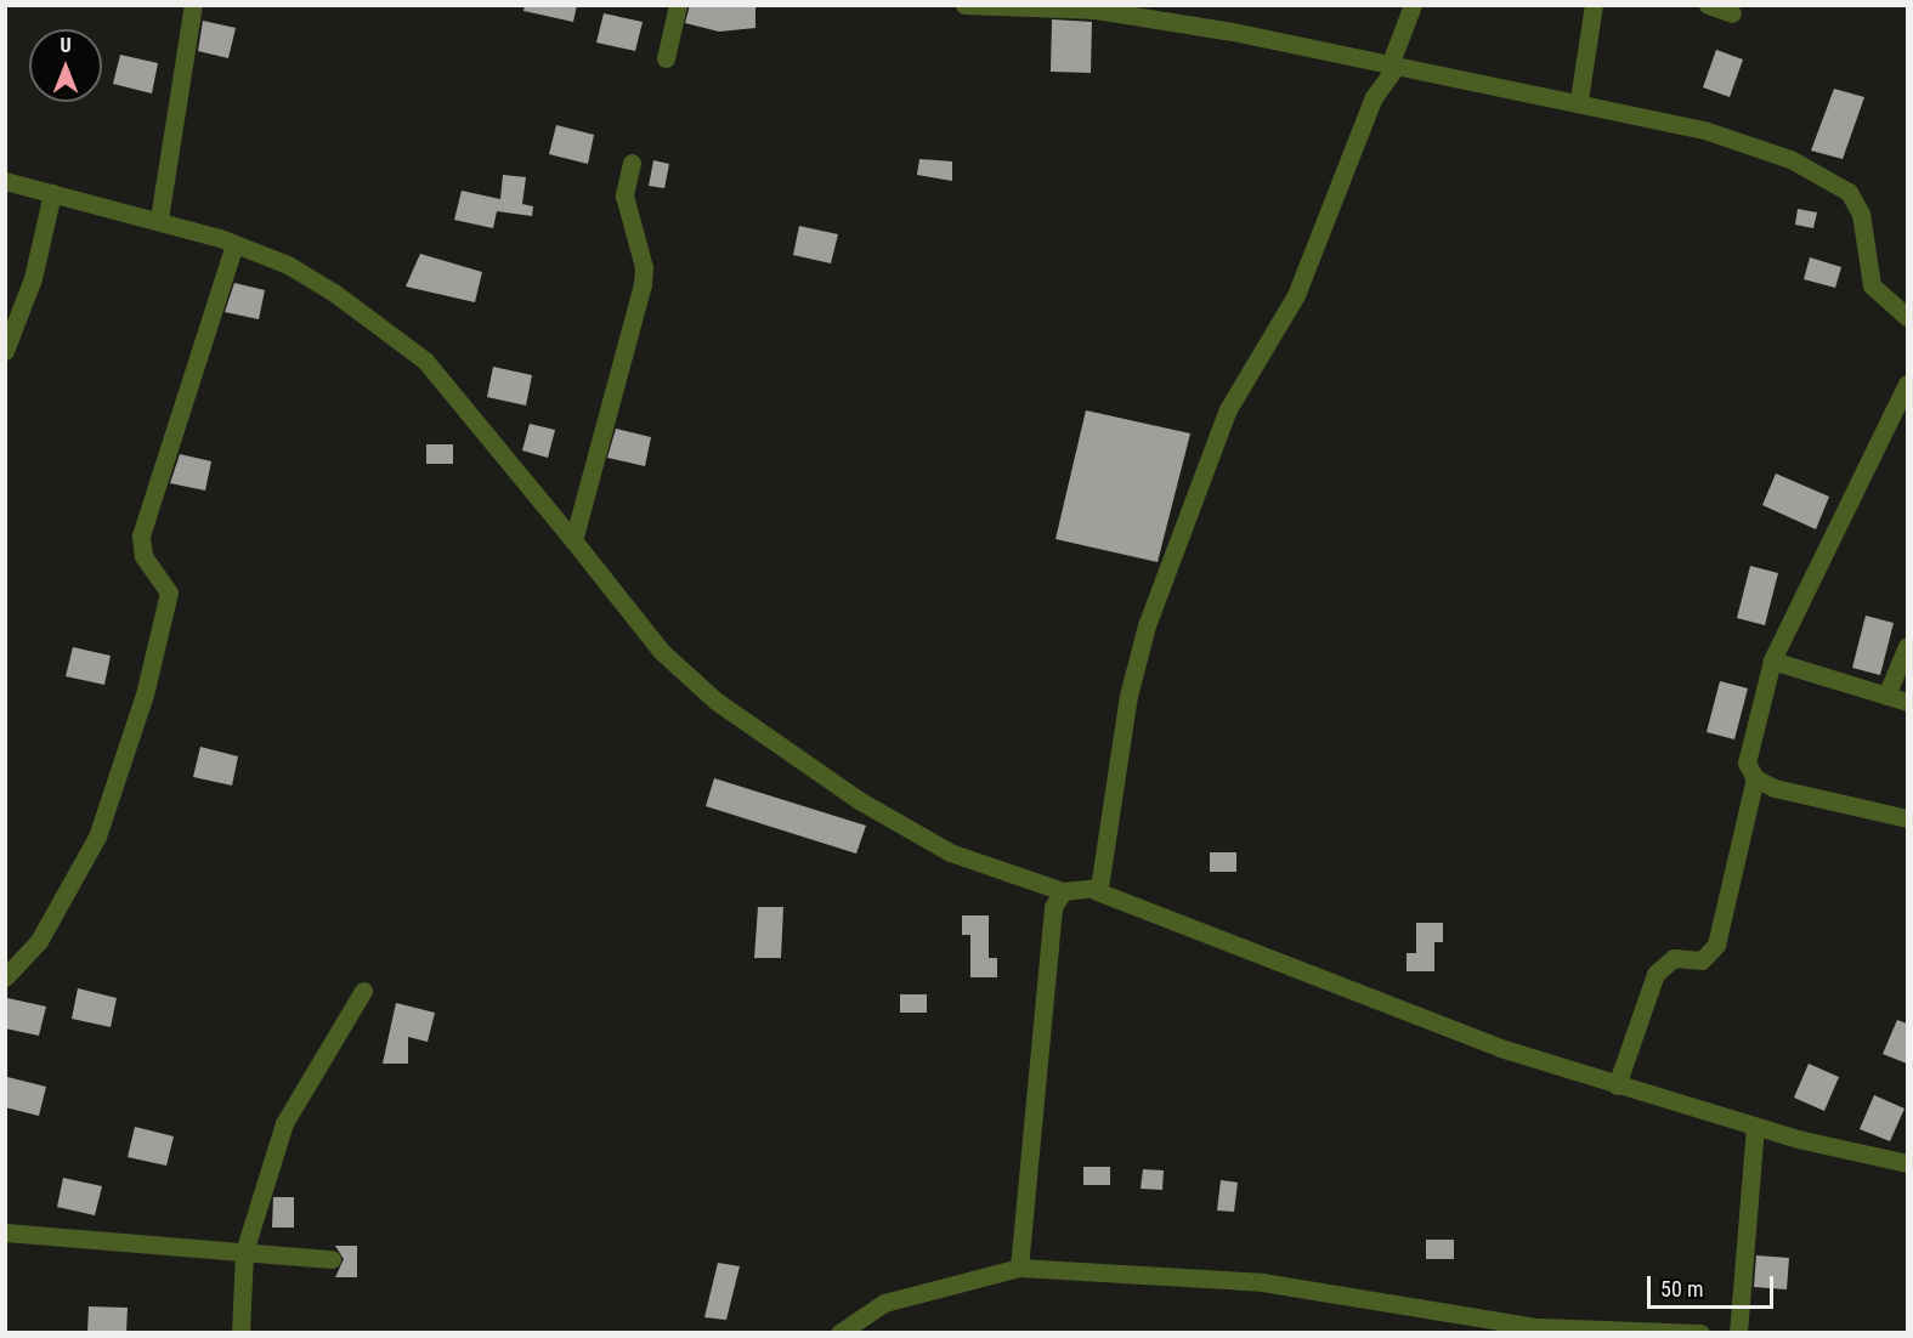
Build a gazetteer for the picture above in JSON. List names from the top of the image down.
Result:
{
  "scale_bar": "50 m",
  "north": "top"
}
